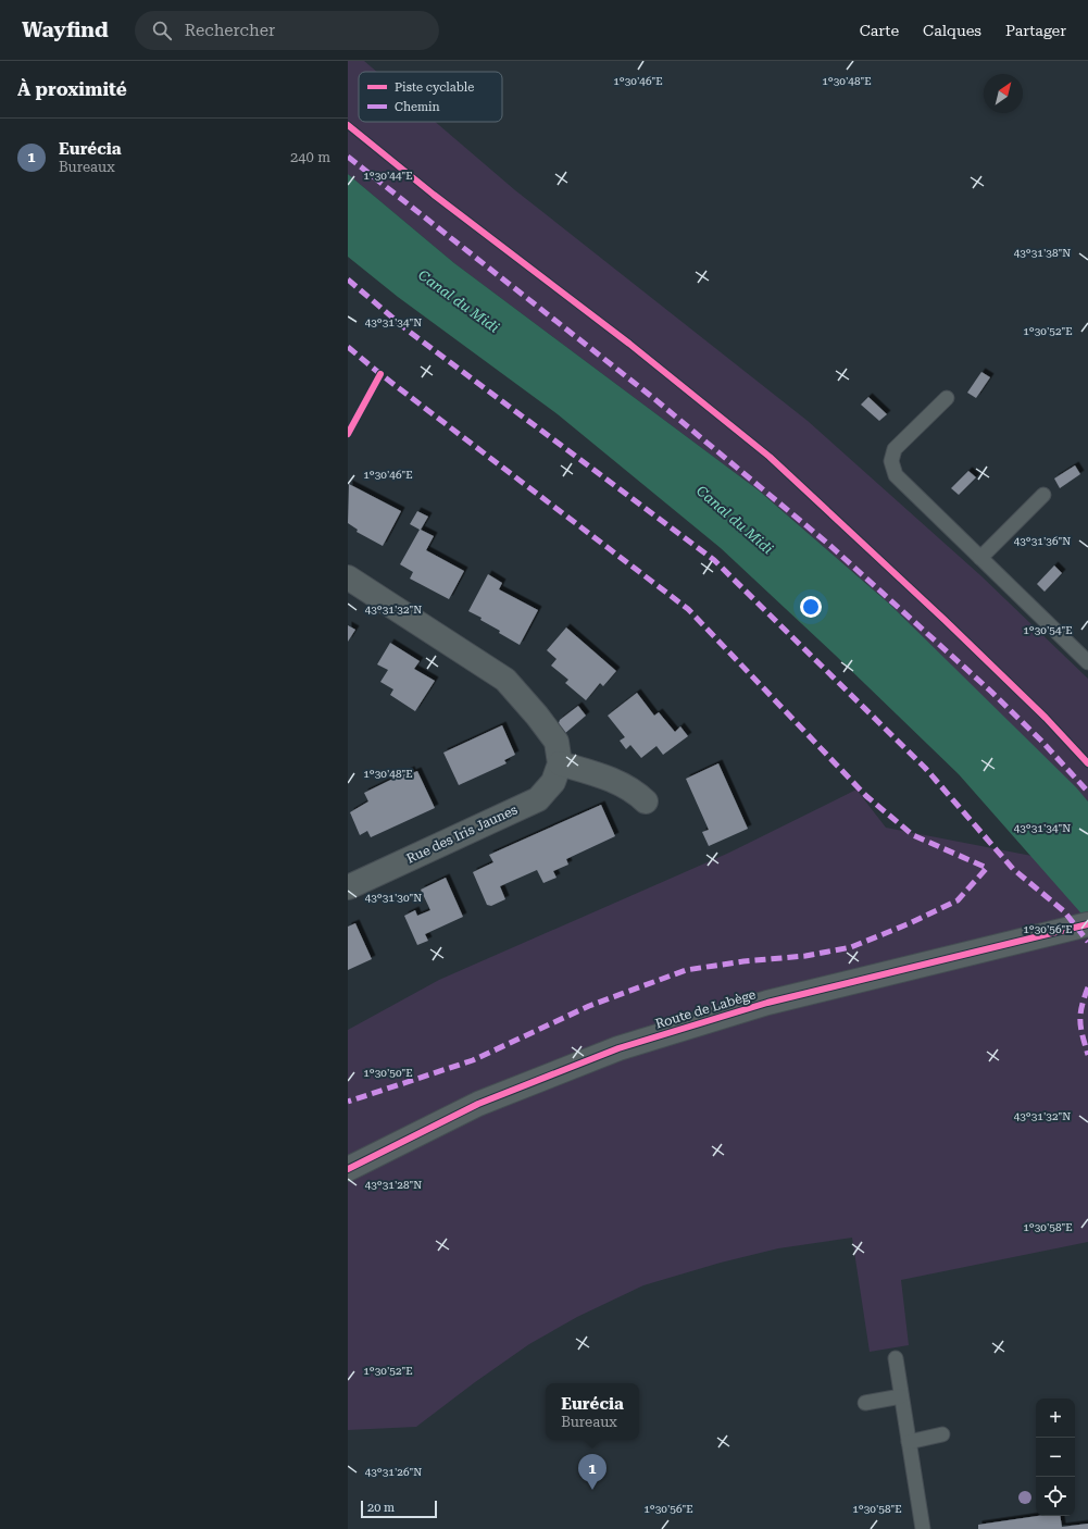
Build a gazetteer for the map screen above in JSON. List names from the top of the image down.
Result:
{
  "streets": {
    "street": ["Rue des Iris Jaunes", "Route de Labège"]
  },
  "water": ["Canal du Midi"],
  "legend": ["Piste cyclable", "Chemin"],
  "scale_bar": "20 m",
  "north": "top right",
  "page": {
    "header": "Wayfind",
    "search": "Rechercher",
    "nav": ["Carte", "Calques", "Partager"],
    "heading": "À proximité",
    "list": [
      {
        "mark": "1",
        "name": "Eurécia",
        "note": "Bureaux",
        "value": "240 m"
      }
    ],
    "popup": ["Eurécia", "Bureaux"],
    "map_buttons": ["+", "−"],
    "pins": "1",
    "scale": "20 m"
  },
  "coordinates": [
    "1°30'46\"E",
    "1°30'48\"E",
    "1°30'44\"E",
    "43°31'38\"N",
    "43°31'34\"N",
    "1°30'52\"E",
    "43°31'36\"N",
    "43°31'32\"N",
    "1°30'54\"E",
    "43°31'30\"N",
    "1°30'56\"E",
    "1°30'50\"E",
    "43°31'28\"N",
    "1°30'58\"E",
    "43°31'26\"N"
  ]
}
